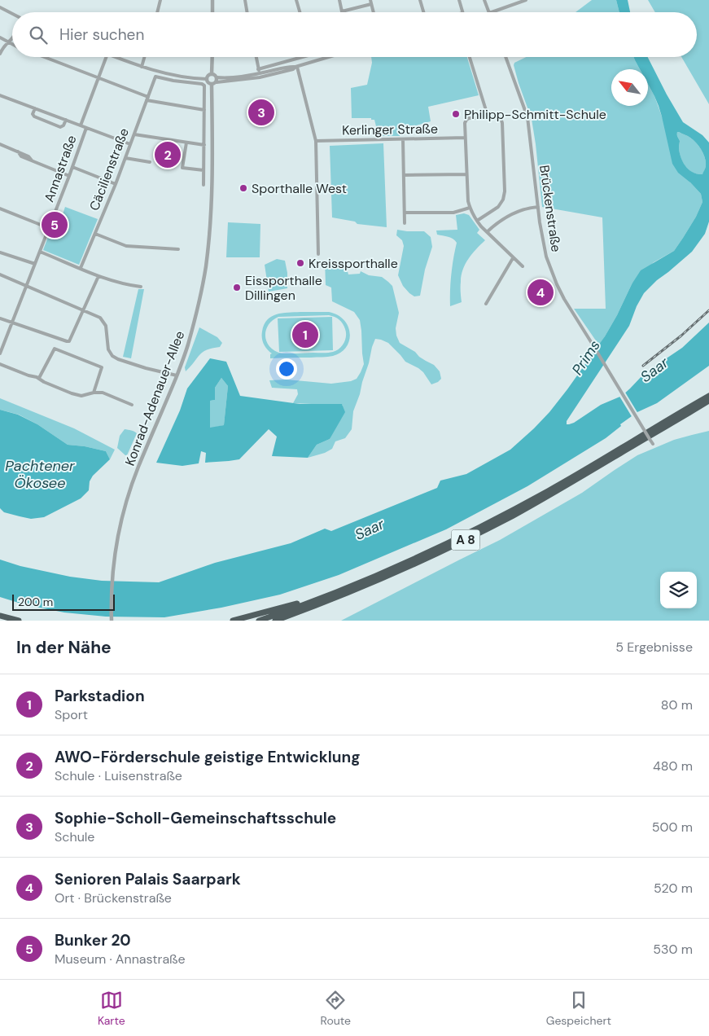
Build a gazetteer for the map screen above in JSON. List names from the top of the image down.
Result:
{
  "streets": {
    "highway": ["A 8"],
    "street": [
      "Kerlinger Straße",
      "Annastraße",
      "Cäcilienstraße",
      "Brückenstraße",
      "Konrad-Adenauer-Allee"
    ]
  },
  "water": ["Prims", "Saar", "Pachtener Ökosee"],
  "places": [
    "Philipp-Schmitt-Schule",
    "Sporthalle West",
    "Kreissporthalle",
    "Eissporthalle Dillingen"
  ],
  "scale_bar": "200 m",
  "north": "top left",
  "page": {
    "search": "Hier suchen",
    "pins": [
      "3",
      "2",
      "5",
      "4",
      "1"
    ],
    "scale": "200 m",
    "heading": ["In der Nähe", "5 Ergebnisse"],
    "list": [
      {
        "mark": "1",
        "name": "Parkstadion",
        "note": "Sport",
        "value": "80 m"
      },
      {
        "mark": "2",
        "name": "AWO-Förderschule geistige Entwicklung",
        "note": "Schule · Luisenstraße",
        "value": "480 m"
      },
      {
        "mark": "3",
        "name": "Sophie-Scholl-Gemeinschaftsschule",
        "note": "Schule",
        "value": "500 m"
      },
      {
        "mark": "4",
        "name": "Senioren Palais Saarpark",
        "note": "Ort · Brückenstraße",
        "value": "520 m"
      },
      {
        "mark": "5",
        "name": "Bunker 20",
        "note": "Museum · Annastraße",
        "value": "530 m"
      }
    ],
    "nav": ["Karte", "Route", "Gespeichert"]
  }
}
